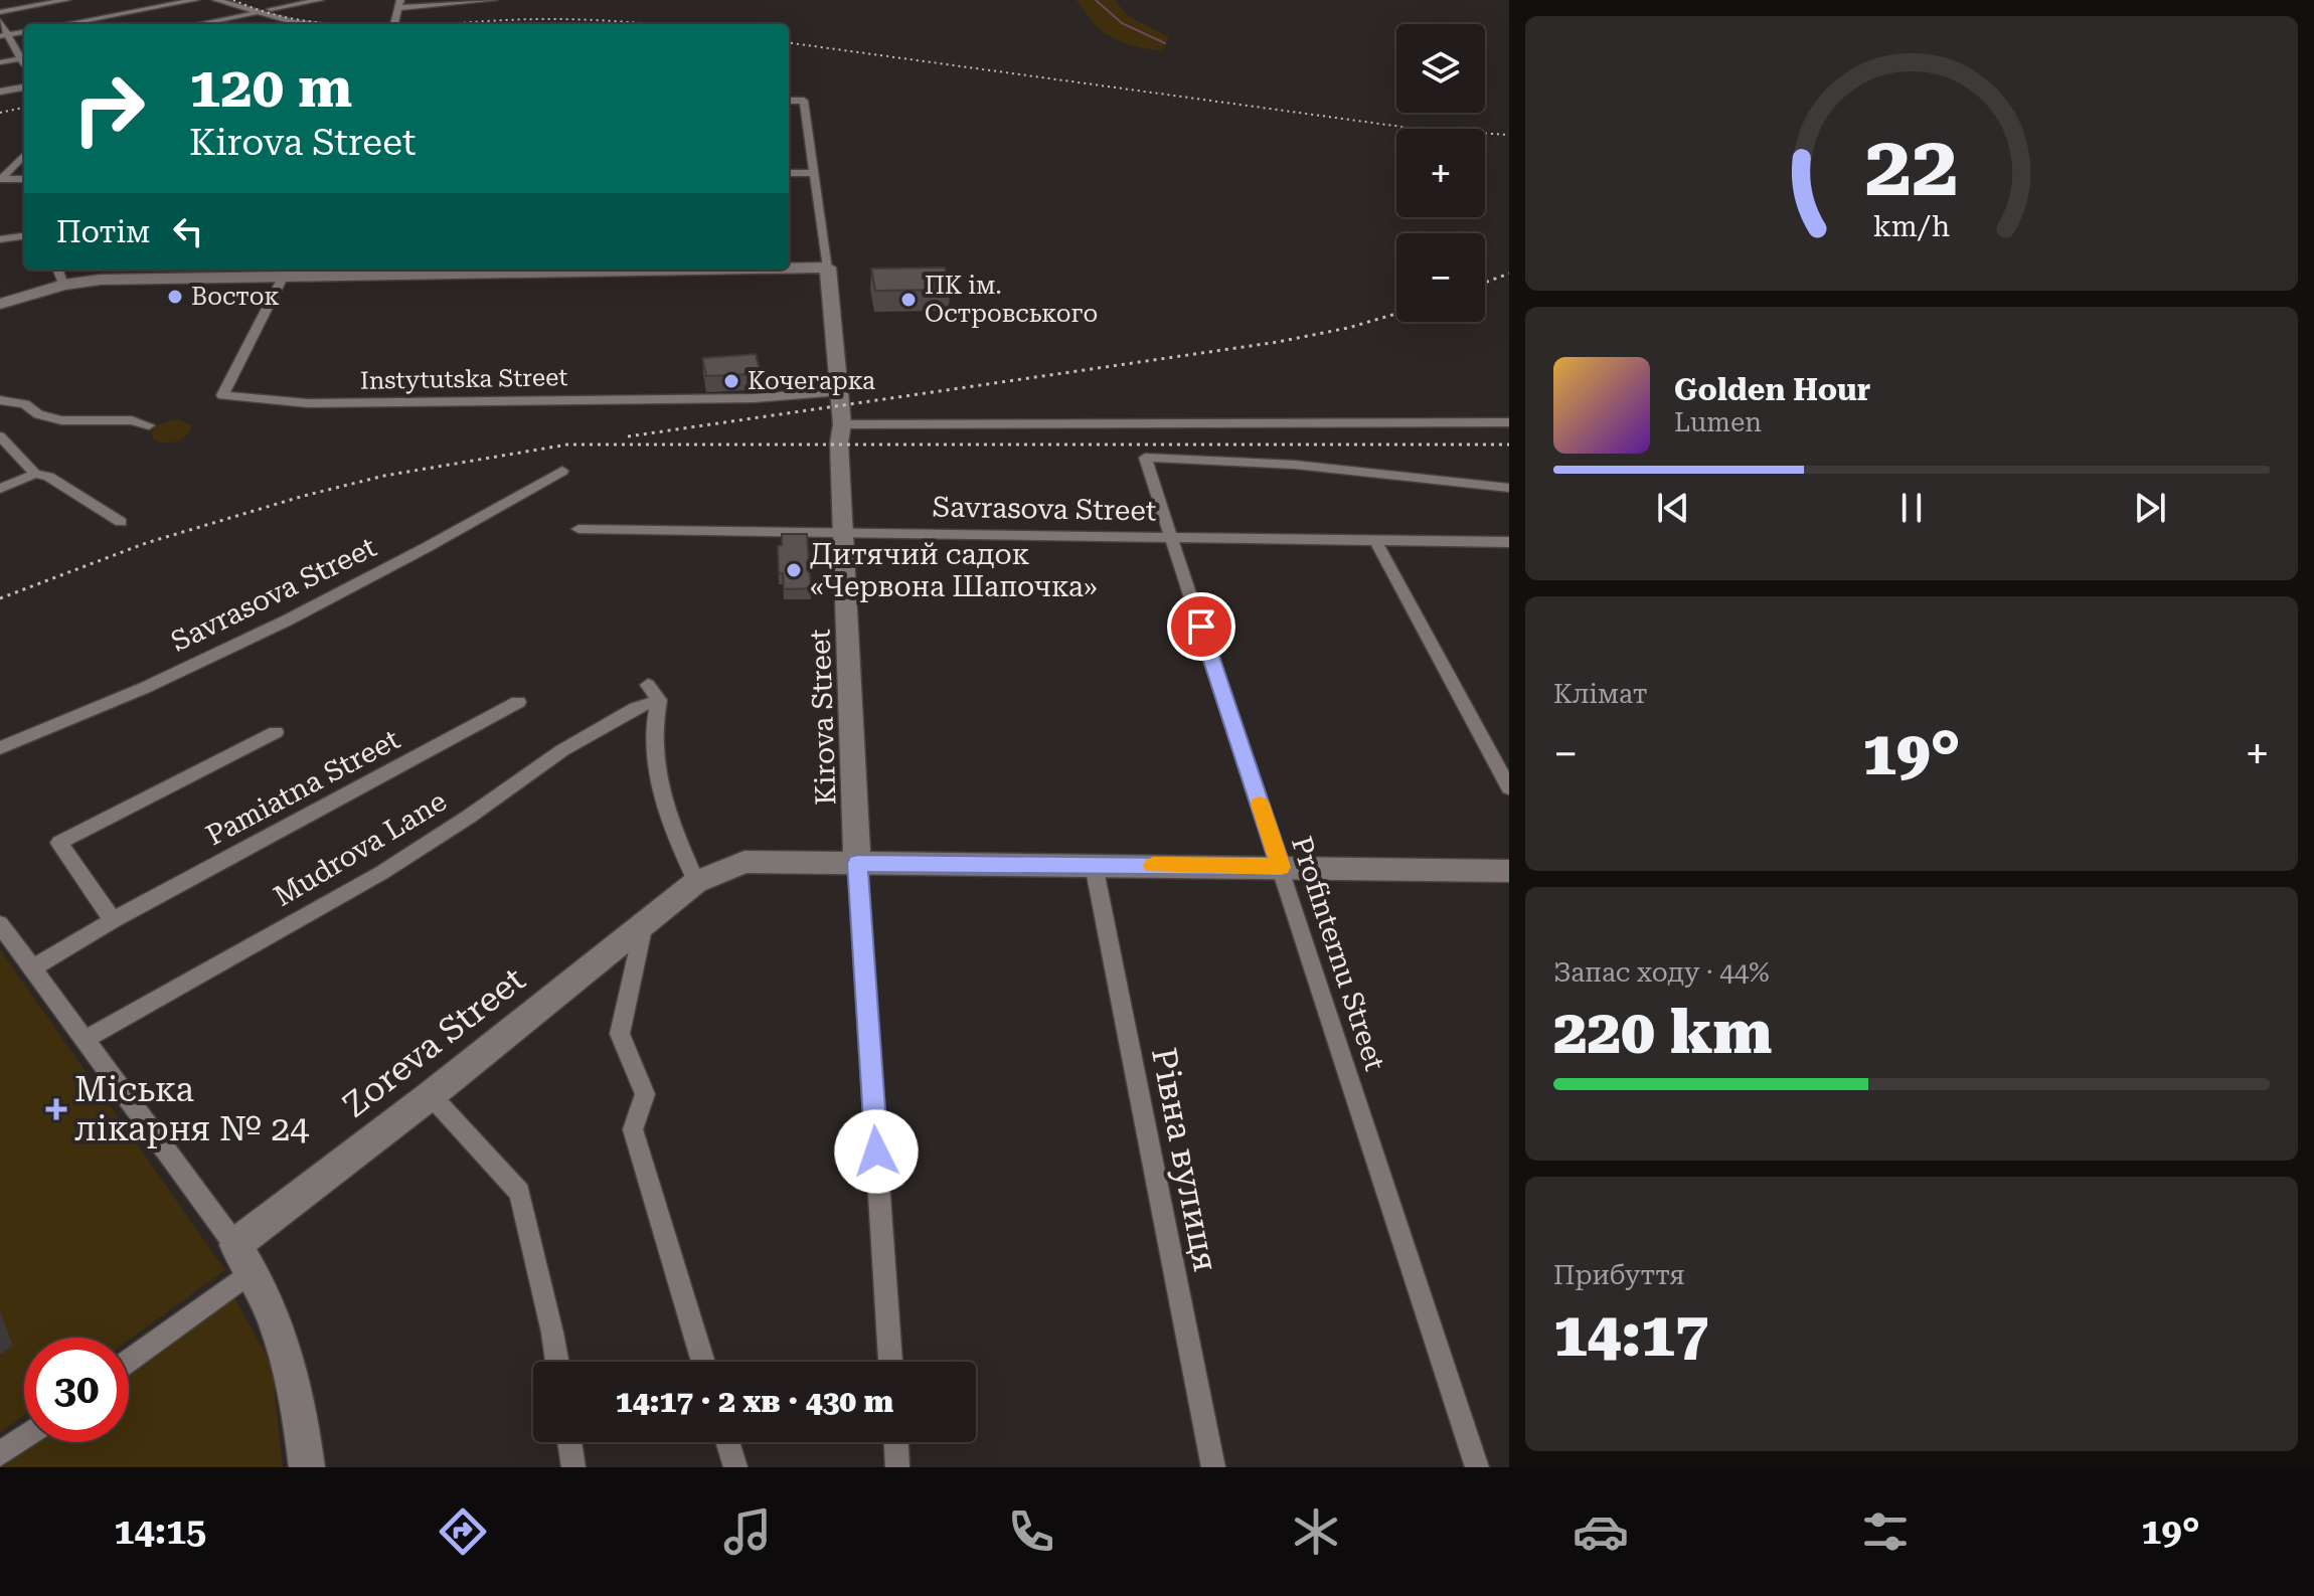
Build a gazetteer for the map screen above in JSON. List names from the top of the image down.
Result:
{
  "streets": {
    "main road": ["Kirova Street", "Zoreva Street"],
    "street": [
      "Instytutska Street",
      "Savrasova Street",
      "Pamiatna Street",
      "Mudrova Lane",
      "Profinternu Street",
      "Рівна вулиця"
    ]
  },
  "crossings": [
    ["Instytutska Street", "Kirova Street"],
    ["Savrasova Street", "Kirova Street"],
    ["Savrasova Street", "Profinternu Street"],
    ["Kirova Street", "Zoreva Street"]
  ],
  "places": {
    "other": [
      "Восток",
      "ПК ім. Островського",
      "Кочегарка",
      "Дитячий садок «Червона Шапочка»"
    ],
    "health": ["Міська лікарня № 24"]
  },
  "page": {
    "map_buttons": ["+", "−"],
    "turn": ["120 m", "Kirova Street"],
    "then": "Потім",
    "song": ["Golden Hour", "Lumen"],
    "tile": [
      "Клімат",
      ["Запас ходу · 44%", "220 km"],
      ["Прибуття", "14:17"]
    ],
    "heat": ["−", "19°", "+"],
    "limit": "30",
    "trip": "14:17 · 2 хв · 430 m",
    "tabs": ["14:15", "19°"],
    "gauge": ["22", "km/h"]
  }
}
